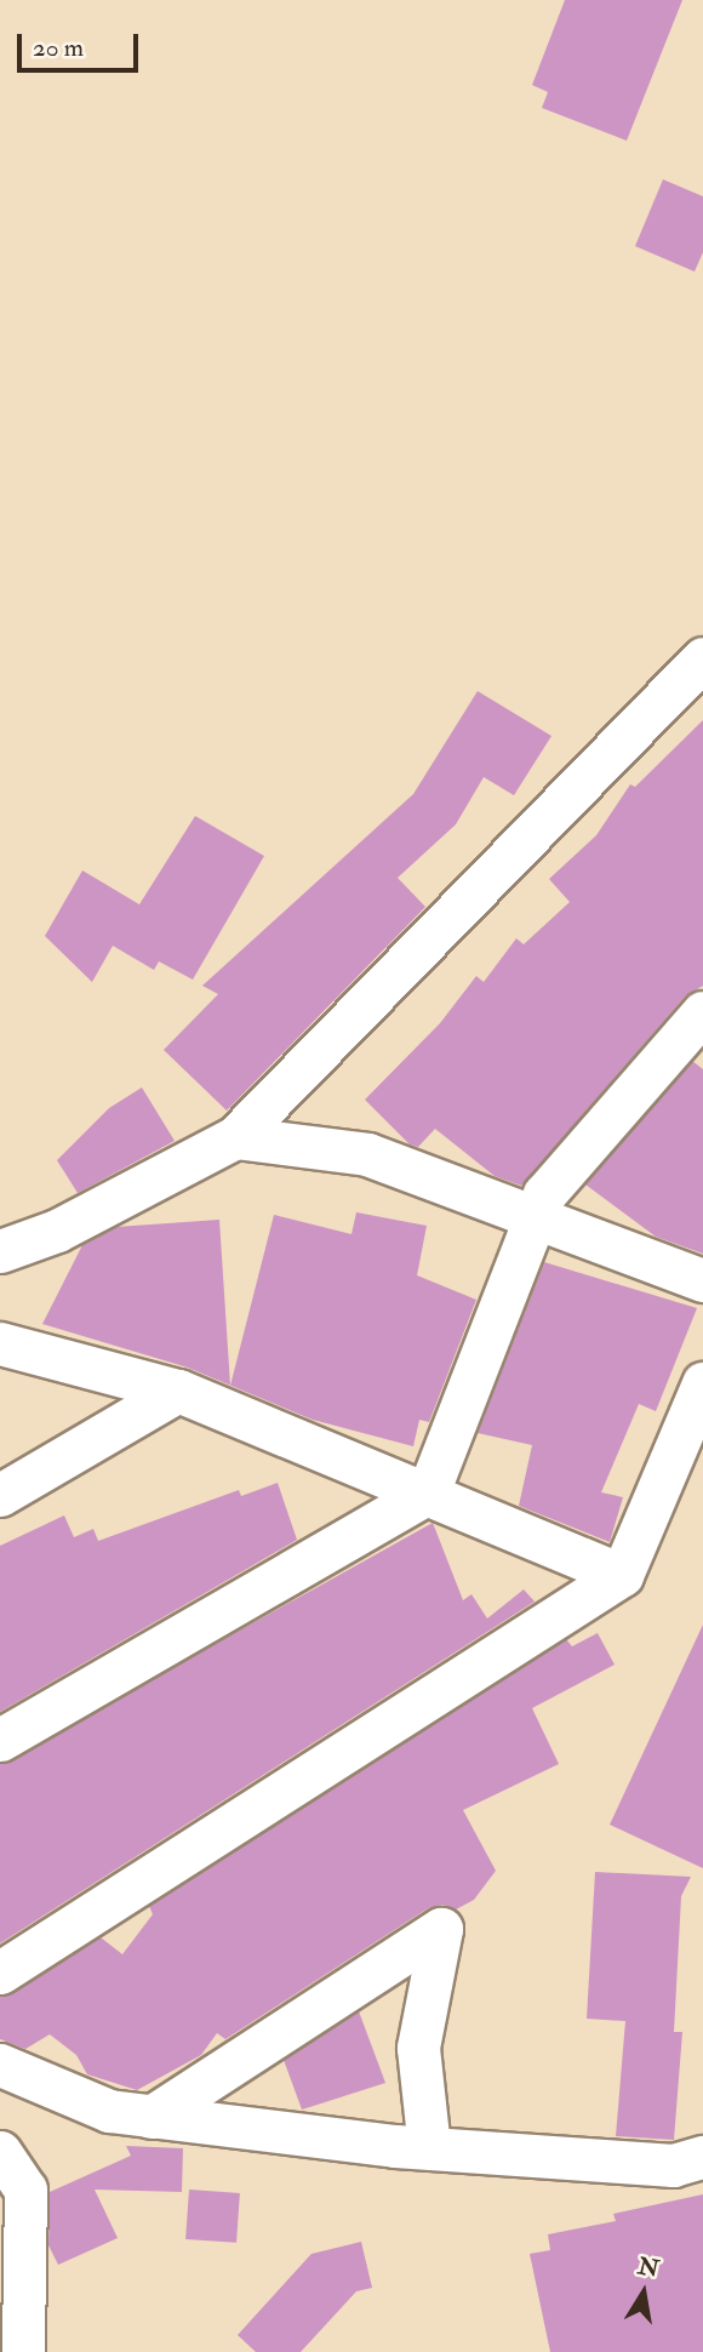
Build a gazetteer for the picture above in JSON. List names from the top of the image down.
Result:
{
  "scale_bar": "20 m",
  "north": "top"
}
